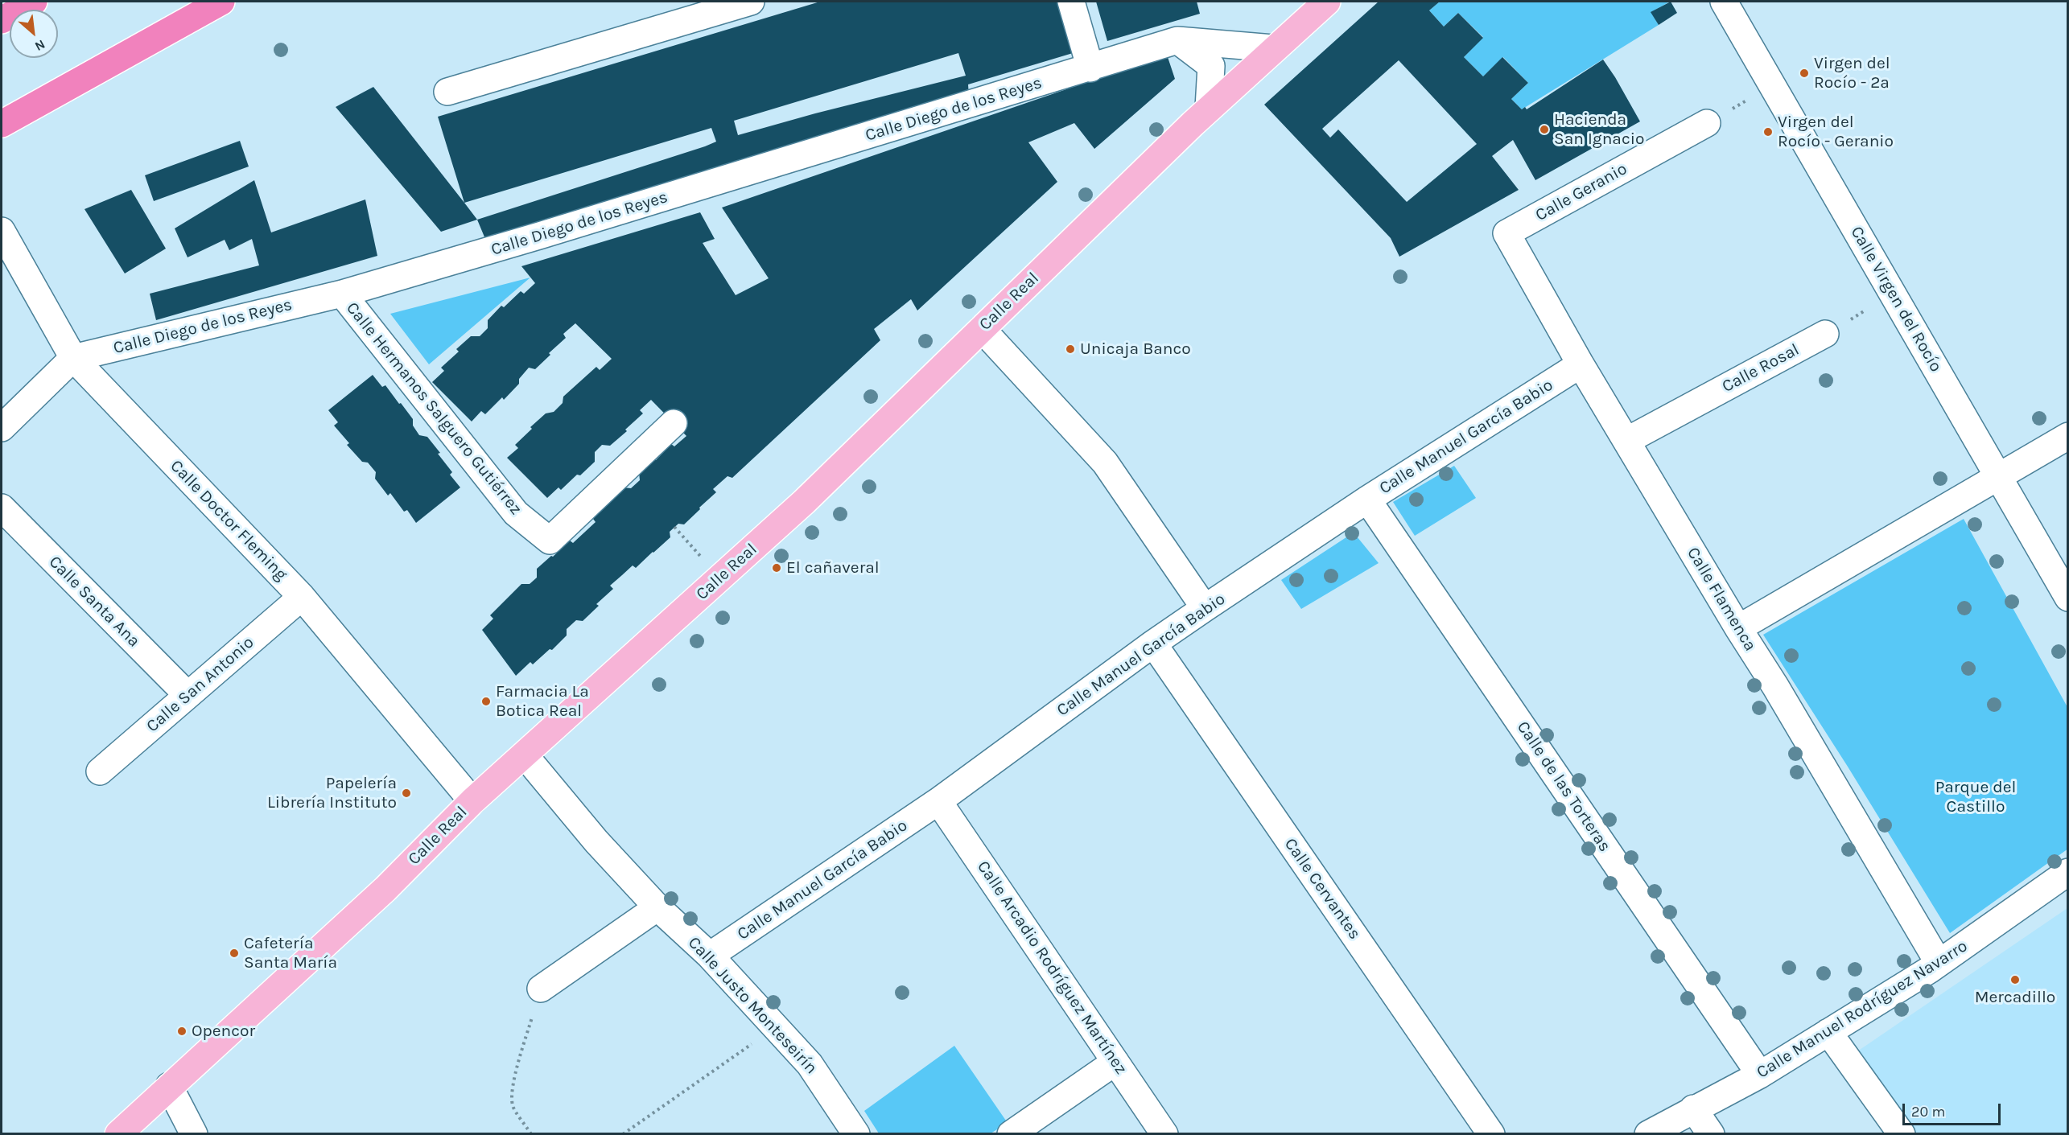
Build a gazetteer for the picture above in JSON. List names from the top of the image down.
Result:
{
  "streets": {
    "main road": ["Calle Real"],
    "street": [
      "Calle Diego de los Reyes",
      "Calle Geranio",
      "Calle Virgen del Rocío",
      "Calle Rosal",
      "Calle Hermanos Salguero Gutiérrez",
      "Calle Manuel García Babio",
      "Calle Doctor Fleming",
      "Calle Flamenca",
      "Calle Santa Ana",
      "Calle San Antonio",
      "Calle de las Torteras",
      "Calle Cervantes",
      "Calle Arcadio Rodríguez Martínez",
      "Calle Justo Monteseirín",
      "Calle Manuel Rodríguez Navarro"
    ]
  },
  "crossings": [
    ["Calle Diego de los Reyes", "Calle Real"],
    ["Calle Diego de los Reyes", "Calle Hermanos Salguero Gutiérrez"],
    ["Calle Diego de los Reyes", "Calle Doctor Fleming"],
    ["Calle Geranio", "Calle Flamenca"],
    ["Calle Real", "Calle Doctor Fleming"],
    ["Calle Real", "Calle Justo Monteseirín"],
    ["Calle Rosal", "Calle Flamenca"],
    ["Calle Manuel García Babio", "Calle Flamenca"],
    ["Calle Manuel García Babio", "Calle de las Torteras"],
    ["Calle Manuel García Babio", "Calle Cervantes"],
    ["Calle Manuel García Babio", "Calle Arcadio Rodríguez Martínez"],
    ["Calle Manuel García Babio", "Calle Justo Monteseirín"],
    ["Calle Doctor Fleming", "Calle San Antonio"],
    ["Calle Flamenca", "Calle Manuel Rodríguez Navarro"],
    ["Calle Santa Ana", "Calle San Antonio"],
    ["Calle de las Torteras", "Calle Manuel Rodríguez Navarro"]
  ],
  "parks": ["Parque del Castillo"],
  "places": [
    "Virgen del Rocío - 2ª",
    "Hacienda San Ignacio",
    "Virgen del Rocío - Geranio",
    "Unicaja Banco",
    "El cañaveral",
    "Farmacia La Botica Real",
    "Papelería Librería Instituto",
    "Cafetería Santa María",
    "Mercadillo",
    "Opencor"
  ],
  "scale_bar": "20 m",
  "north": "bottom right"
}
